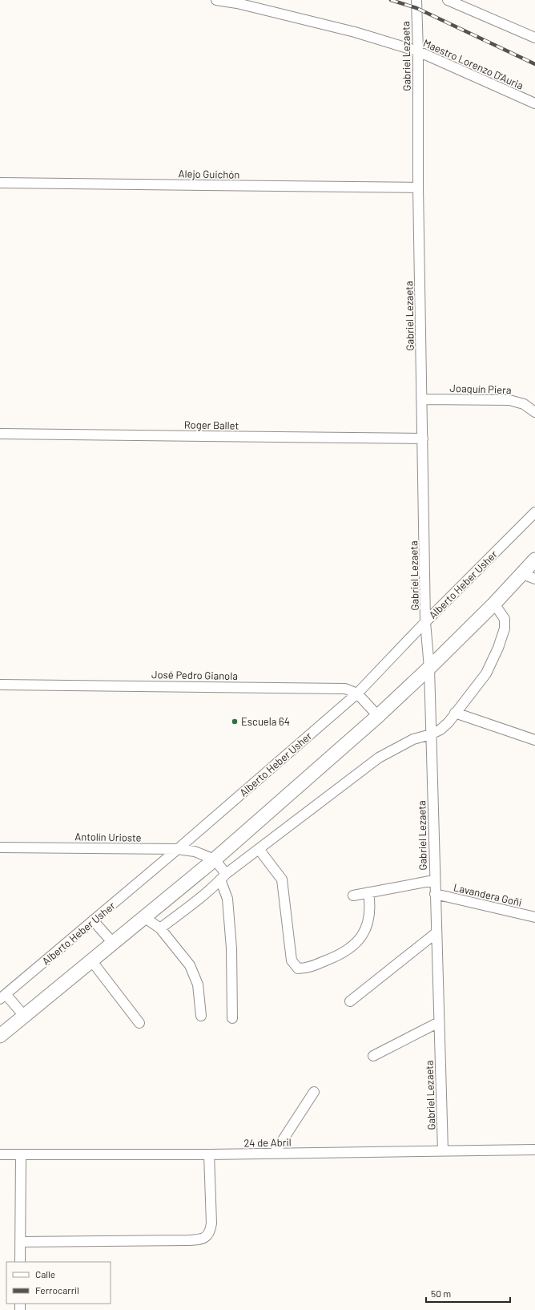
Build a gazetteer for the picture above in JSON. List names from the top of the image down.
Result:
{
  "streets": {
    "street": [
      "Gabriel Lezaeta",
      "Maestro Lorenzo D'Auria",
      "Alejo Guichón",
      "Joaquín Piera",
      "Roger Ballet",
      "Alberto Heber Usher",
      "José Pedro Gianola",
      "Antolín Urioste",
      "Lavandera Goñi",
      "24 de Abril"
    ]
  },
  "crossings": [
    ["Gabriel Lezaeta", "Maestro Lorenzo D'Auria"],
    ["Gabriel Lezaeta", "Alejo Guichón"],
    ["Gabriel Lezaeta", "Joaquín Piera"],
    ["Gabriel Lezaeta", "Roger Ballet"],
    ["Gabriel Lezaeta", "Alberto Heber Usher"],
    ["Gabriel Lezaeta", "Lavandera Goñi"],
    ["Gabriel Lezaeta", "24 de Abril"],
    ["Alberto Heber Usher", "José Pedro Gianola"],
    ["Alberto Heber Usher", "Antolín Urioste"]
  ],
  "places": ["Escuela 64"],
  "legend": ["Calle", "Ferrocarril"],
  "scale_bar": "50 m"
}
